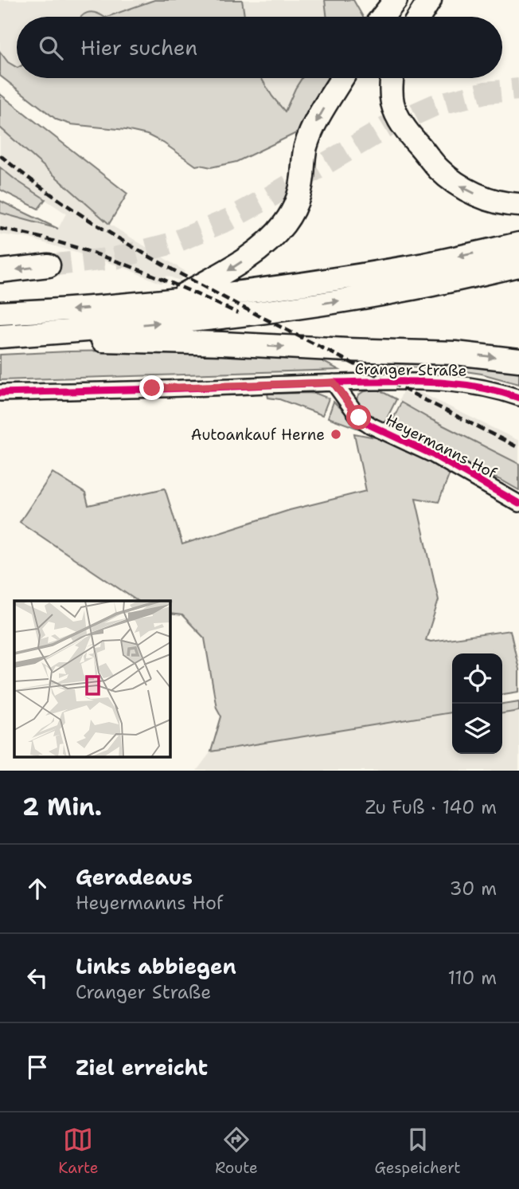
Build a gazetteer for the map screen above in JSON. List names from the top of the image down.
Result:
{
  "streets": {
    "street": ["Cranger Straße", "Heyermanns Hof"]
  },
  "crossings": [
    ["Cranger Straße", "Heyermanns Hof"]
  ],
  "places": ["Autoankauf Herne"],
  "page": {
    "search": "Hier suchen",
    "heading": ["2 Min.", "Zu Fuß · 140 m"],
    "list": [
      ["Geradeaus", "Heyermanns Hof", "30 m"],
      ["Links abbiegen", "Cranger Straße", "110 m"],
      "Ziel erreicht"
    ],
    "nav": ["Karte", "Route", "Gespeichert"]
  }
}
